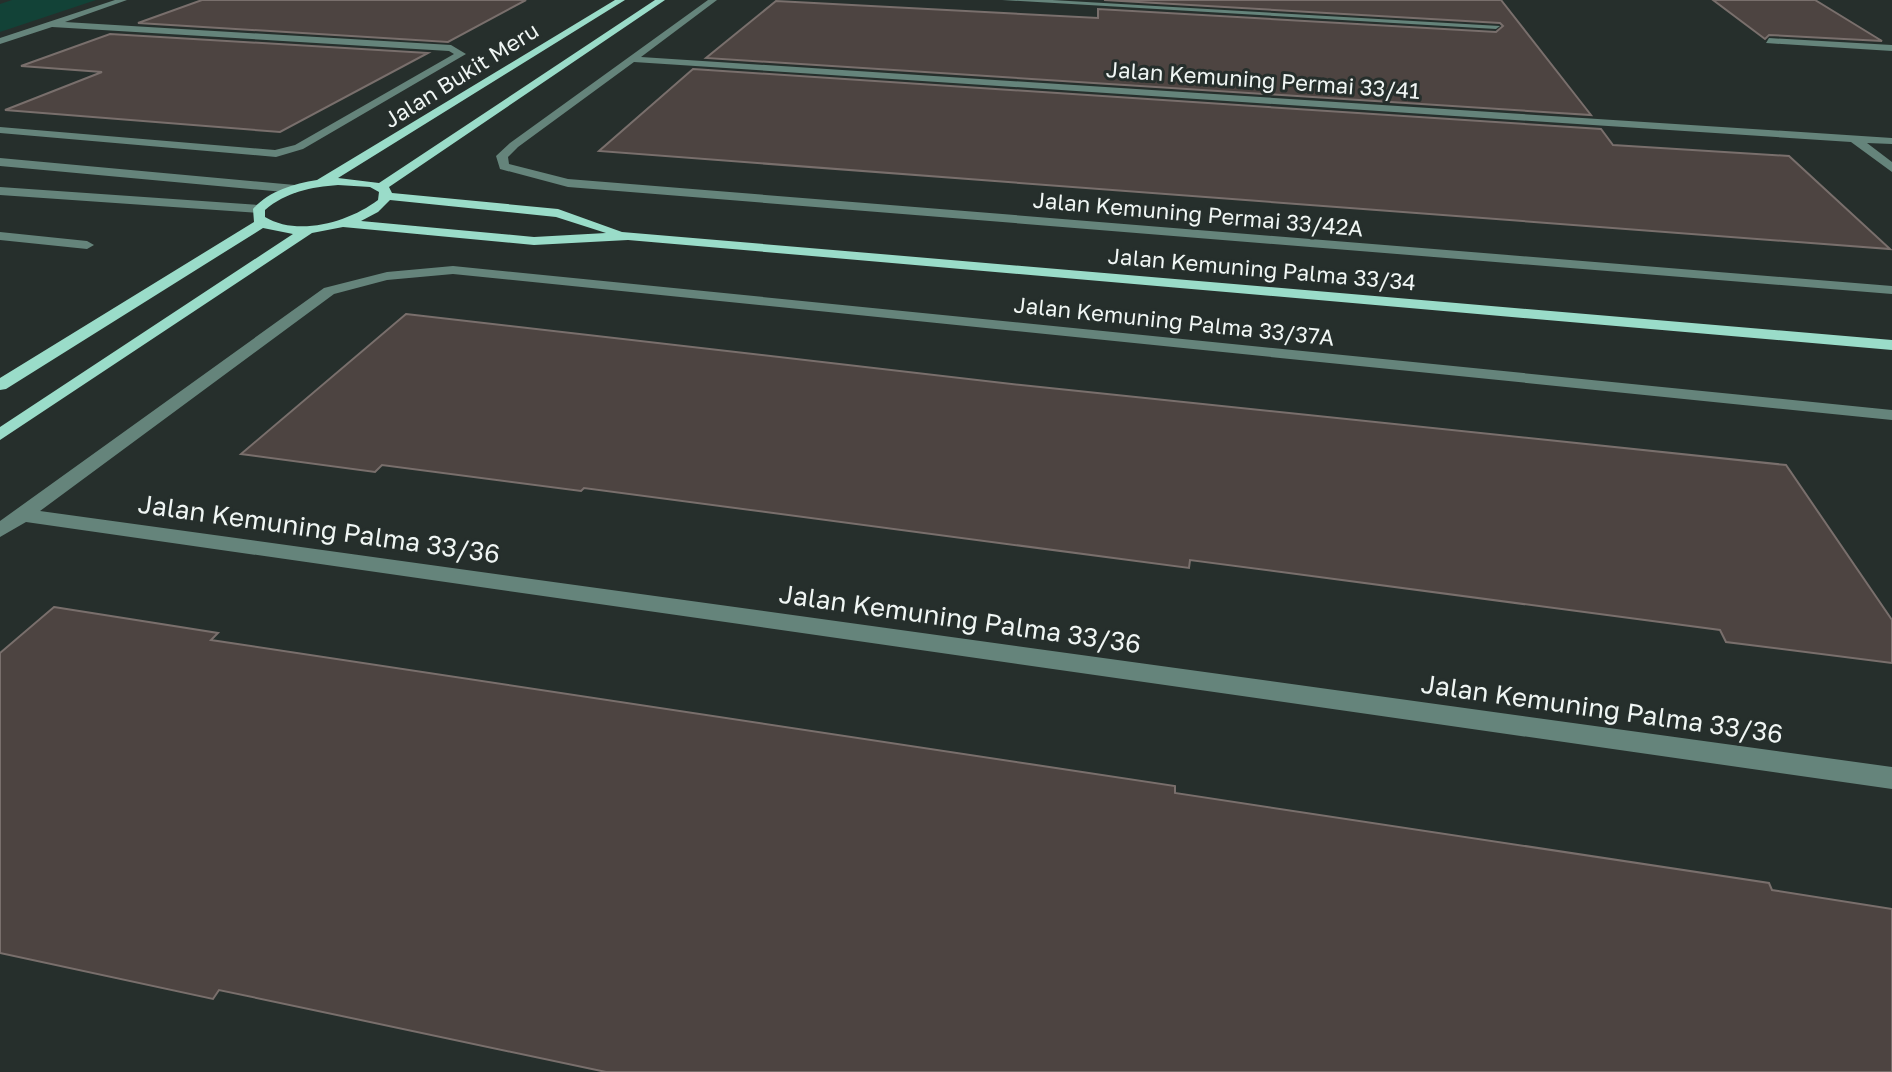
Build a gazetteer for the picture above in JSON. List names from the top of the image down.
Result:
{
  "streets": {
    "main road": ["Jalan Bukit Meru", "Jalan Kemuning Palma 33/34"],
    "street": [
      "Jalan Kemuning Permai 33/41",
      "Jalan Kemuning Permai 33/42A",
      "Jalan Kemuning Palma 33/37A",
      "Jalan Kemuning Palma 33/36"
    ]
  },
  "crossings": [
    ["Jalan Bukit Meru", "Jalan Kemuning Palma 33/34"],
    ["Jalan Kemuning Permai 33/41", "Jalan Kemuning Permai 33/42A"],
    ["Jalan Kemuning Palma 33/37A", "Jalan Kemuning Palma 33/36"]
  ]
}
